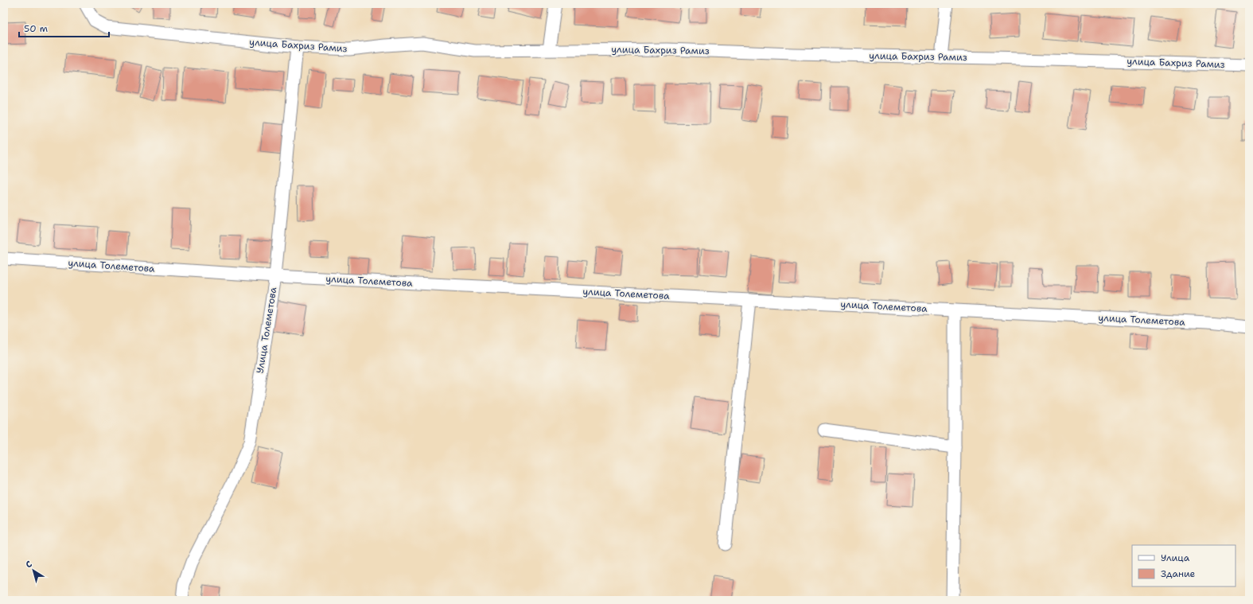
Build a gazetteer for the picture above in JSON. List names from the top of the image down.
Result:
{
  "streets": {
    "street": ["улица Бахриз Рамиз", "улица Толеметова", "Улица Толеметова"]
  },
  "crossings": [
    ["улица Бахриз Рамиз", "Улица Толеметова"],
    ["улица Толеметова", "Улица Толеметова"]
  ],
  "legend": ["Улица", "Здание"],
  "scale_bar": "50 m",
  "north": "top left"
}
